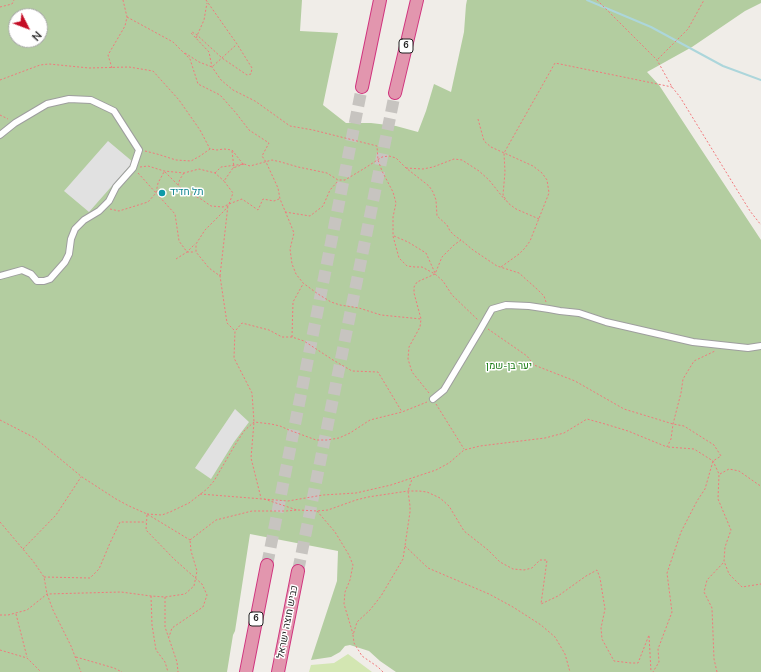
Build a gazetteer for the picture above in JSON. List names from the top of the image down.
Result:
{
  "streets": {
    "highway": ["6", "כביש חוצה ישראל"]
  },
  "parks": ["יער בן-שמן"],
  "places": ["תל חדיד"],
  "north": "bottom right"
}
